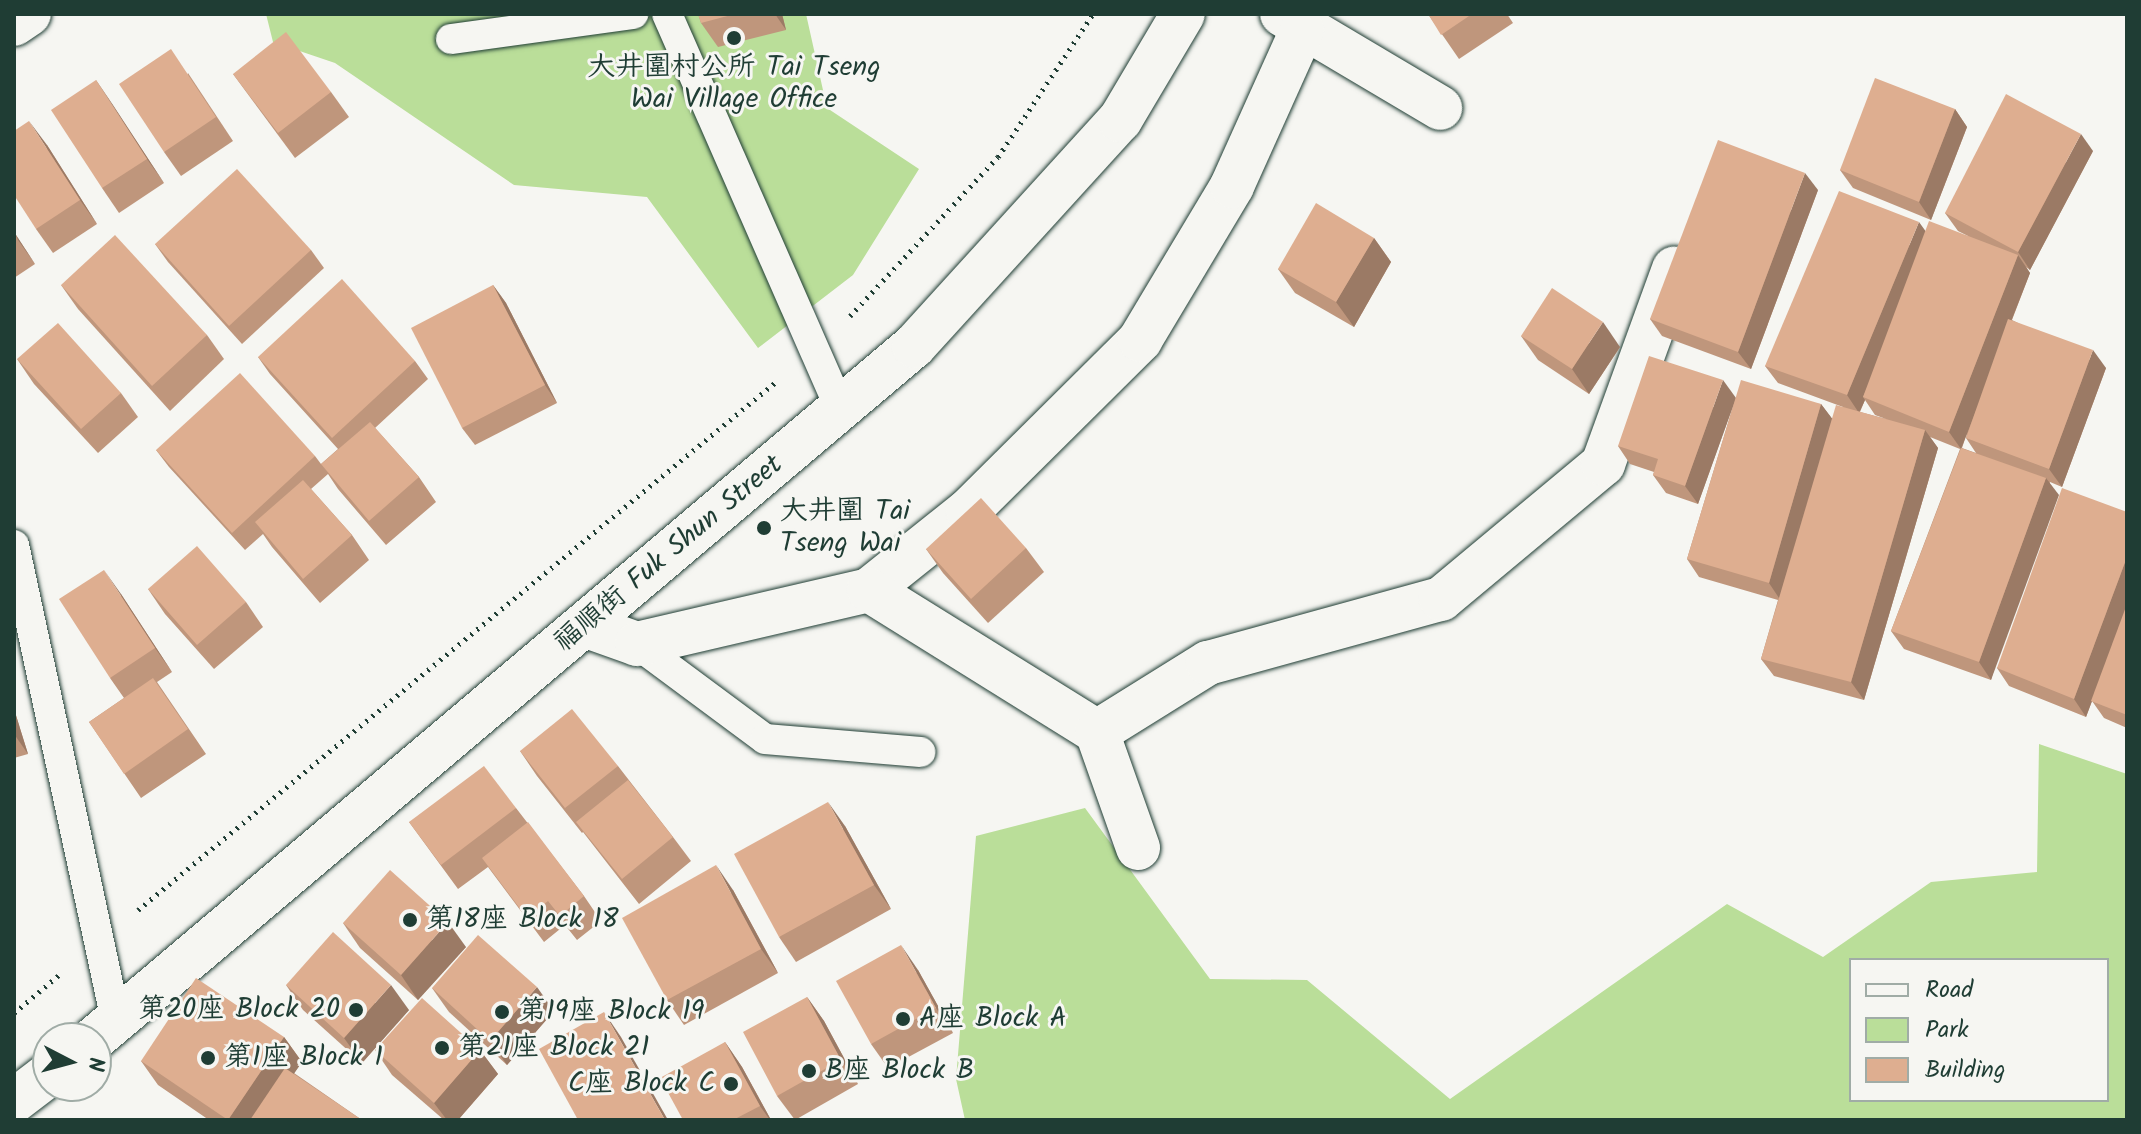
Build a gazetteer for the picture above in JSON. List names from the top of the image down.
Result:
{
  "streets": {
    "street": ["福順街 Fuk Shun Street"]
  },
  "places": [
    "大井圍村公所 Tai Tseng Wai Village Office",
    "大井圍 Tai Tseng Wai",
    "第18座 Block 18",
    "第20座 Block 20",
    "第19座 Block 19",
    "A座 Block A",
    "第21座 Block 21",
    "第1座 Block 1",
    "B座 Block B",
    "C座 Block C"
  ],
  "legend": ["Road", "Park", "Building"],
  "north": "right"
}
